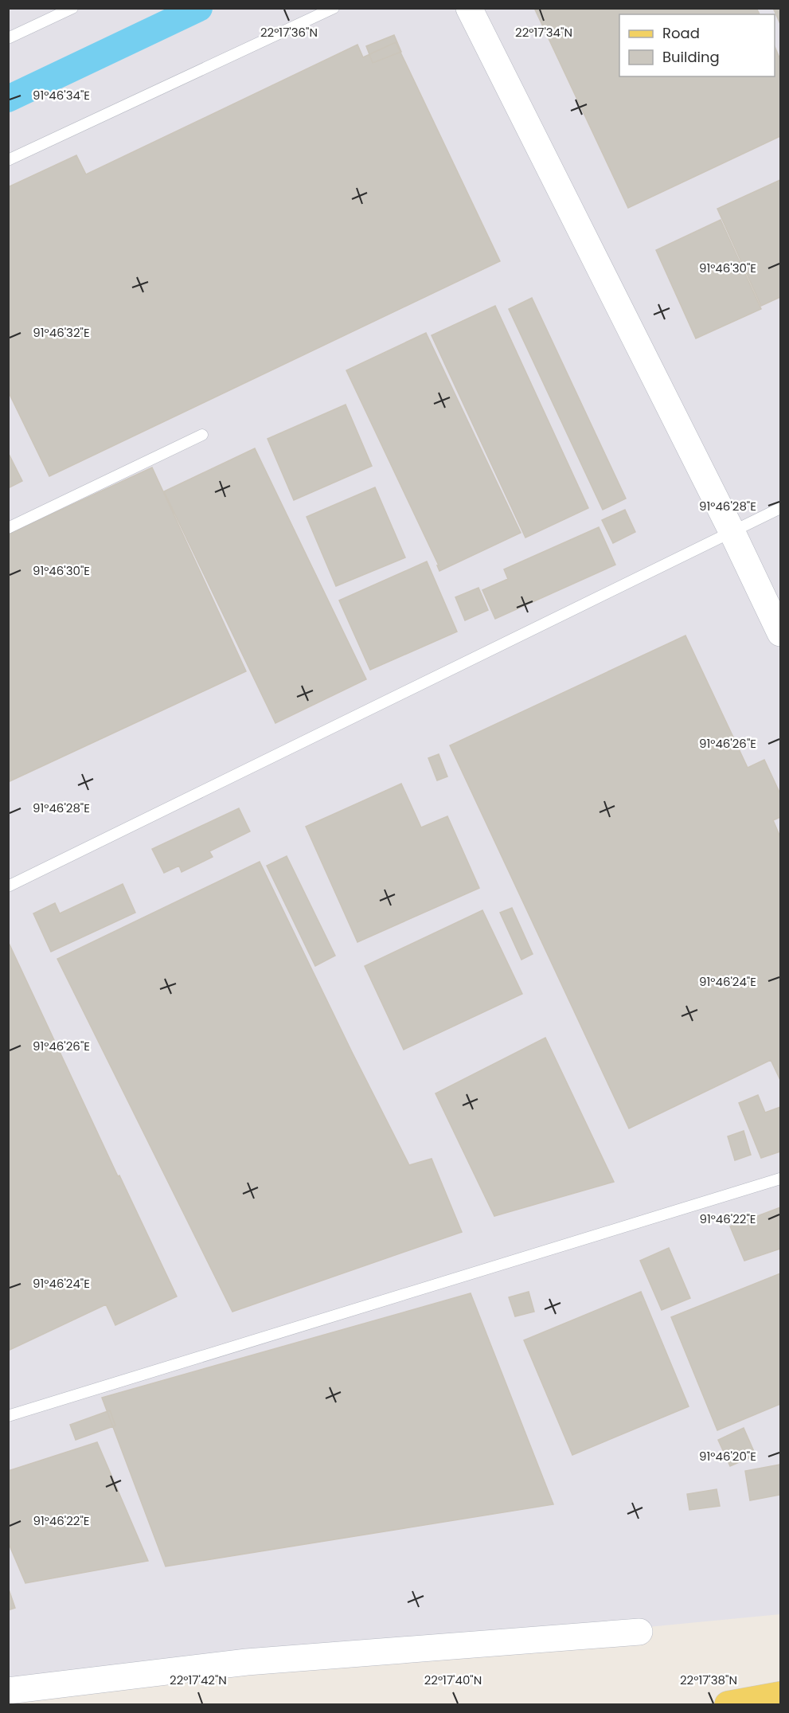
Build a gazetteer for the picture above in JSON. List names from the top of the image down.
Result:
{
  "legend": ["Road", "Building"],
  "coordinates": [
    "22°17'36\"N",
    "22°17'34\"N",
    "91°46'34\"E",
    "91°46'30\"E",
    "91°46'32\"E",
    "91°46'28\"E",
    "91°46'26\"E",
    "91°46'24\"E",
    "91°46'22\"E",
    "91°46'20\"E",
    "22°17'42\"N",
    "22°17'40\"N",
    "22°17'38\"N"
  ]
}
